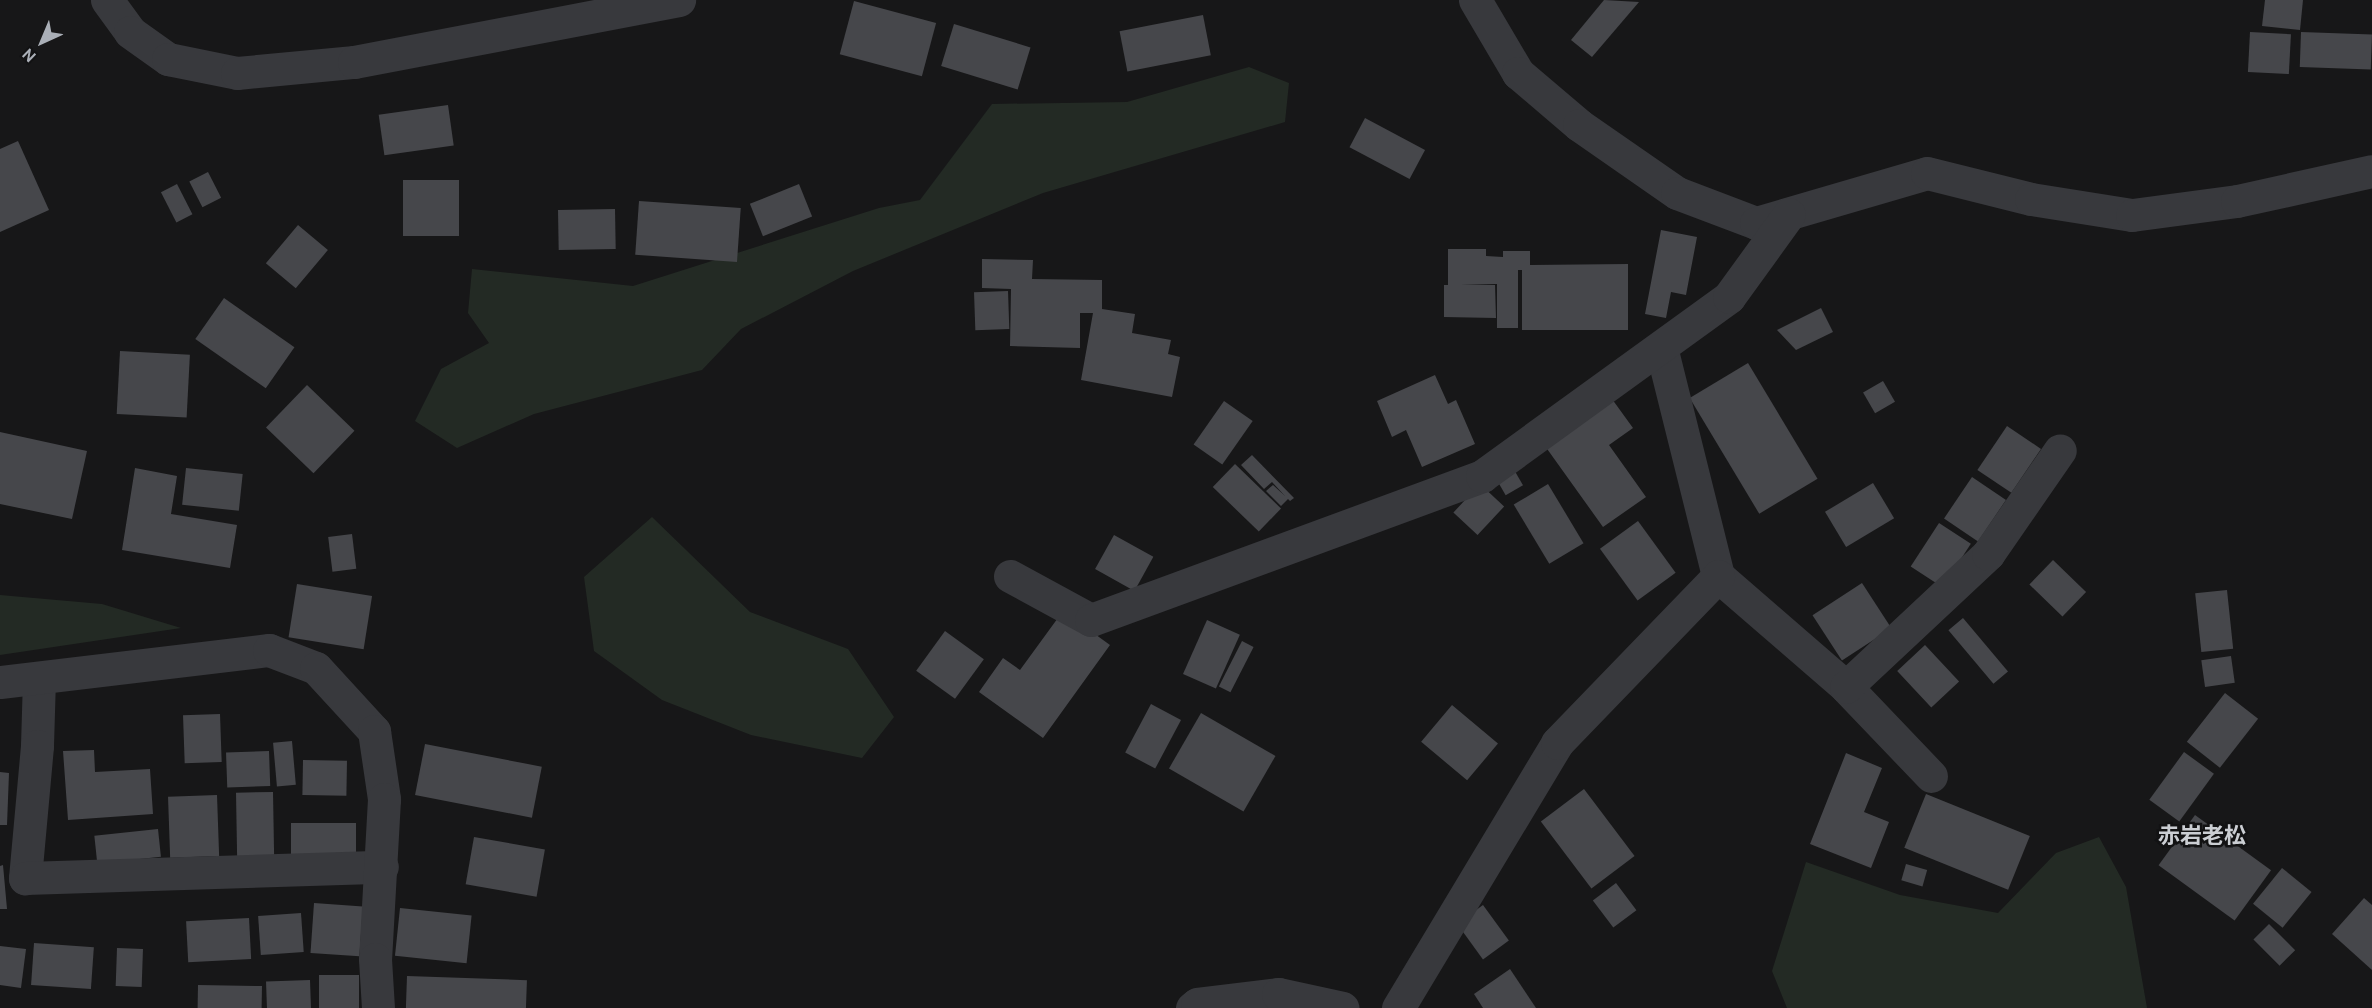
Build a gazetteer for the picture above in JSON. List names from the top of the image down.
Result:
{
  "districts": ["赤岩老松"],
  "north": "bottom left"
}
